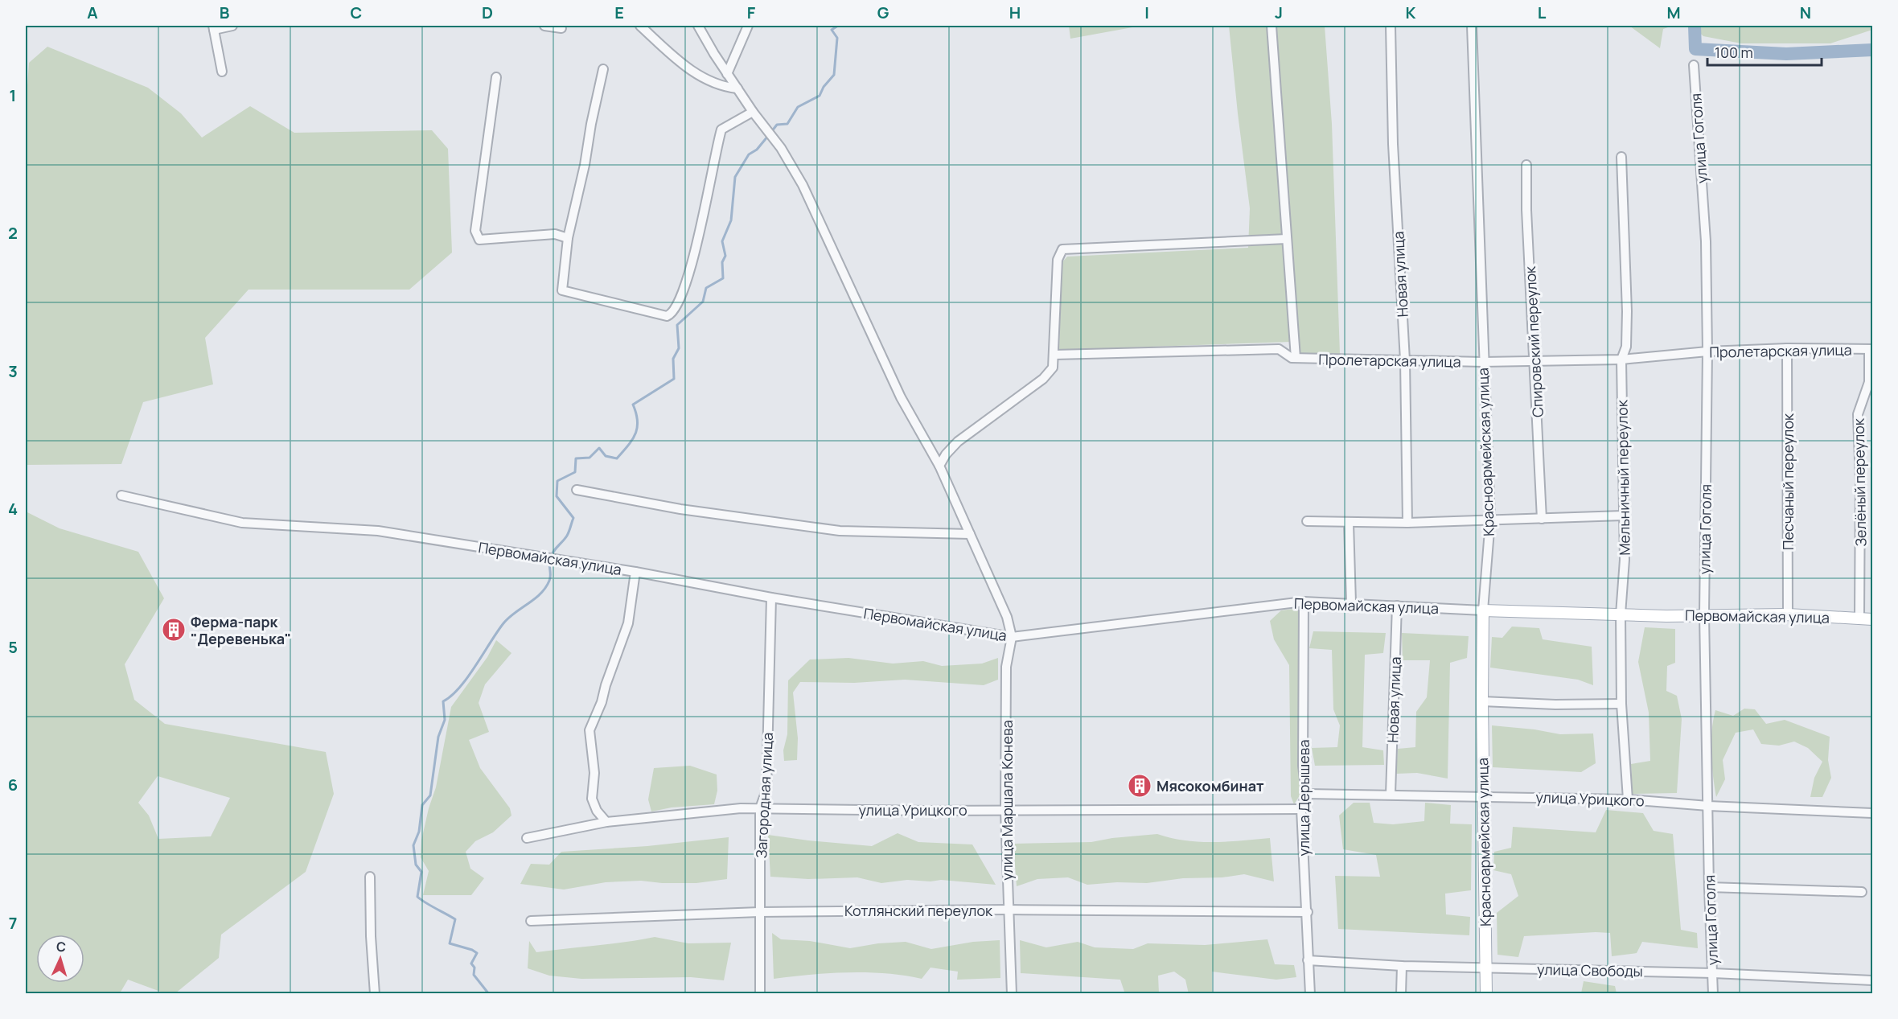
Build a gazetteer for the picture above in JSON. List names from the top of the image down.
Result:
{
  "streets": {
    "main road": ["Красноармейская улица", "Первомайская улица"],
    "street": [
      "улица Гоголя",
      "Новая улица",
      "Спировский переулок",
      "Пролетарская улица",
      "Мельничный переулок",
      "Песчаный переулок",
      "Зелёный переулок",
      "Загородная улица",
      "улица Дерышева",
      "улица Урицкого",
      "улица Маршала Конева",
      "Котлянский переулок",
      "улица Свободы"
    ]
  },
  "crossings": [
    ["улица Гоголя", "Пролетарская улица"],
    ["улица Гоголя", "Первомайская улица"],
    ["улица Гоголя", "улица Урицкого"],
    ["улица Гоголя", "улица Свободы"],
    ["Новая улица", "Пролетарская улица"],
    ["Новая улица", "Первомайская улица"],
    ["Новая улица", "улица Урицкого"],
    ["Спировский переулок", "Пролетарская улица"],
    ["Пролетарская улица", "Красноармейская улица"],
    ["Пролетарская улица", "Мельничный переулок"],
    ["Пролетарская улица", "Песчаный переулок"],
    ["Пролетарская улица", "Зелёный переулок"],
    ["Красноармейская улица", "Первомайская улица"],
    ["Красноармейская улица", "улица Урицкого"],
    ["Красноармейская улица", "улица Свободы"],
    ["Мельничный переулок", "Первомайская улица"],
    ["Мельничный переулок", "улица Урицкого"],
    ["Песчаный переулок", "Первомайская улица"],
    ["Зелёный переулок", "Первомайская улица"],
    ["Первомайская улица", "Загородная улица"],
    ["Первомайская улица", "улица Дерышева"],
    ["Первомайская улица", "улица Маршала Конева"],
    ["Загородная улица", "улица Урицкого"],
    ["Загородная улица", "Котлянский переулок"],
    ["улица Дерышева", "улица Урицкого"],
    ["улица Дерышева", "Котлянский переулок"],
    ["улица Дерышева", "улица Свободы"],
    ["улица Урицкого", "улица Маршала Конева"],
    ["улица Маршала Конева", "Котлянский переулок"]
  ],
  "places": {
    "building": ["Ферма-парк \"Деревенька\"", "Мясокомбинат"]
  },
  "scale_bar": "100 m",
  "north": "top",
  "grid": {
    "columns": [
      "A",
      "B",
      "C",
      "D",
      "E",
      "F",
      "G",
      "H",
      "I",
      "J",
      "K",
      "L",
      "M",
      "N"
    ],
    "rows": [
      "1",
      "2",
      "3",
      "4",
      "5",
      "6",
      "7"
    ]
  }
}
